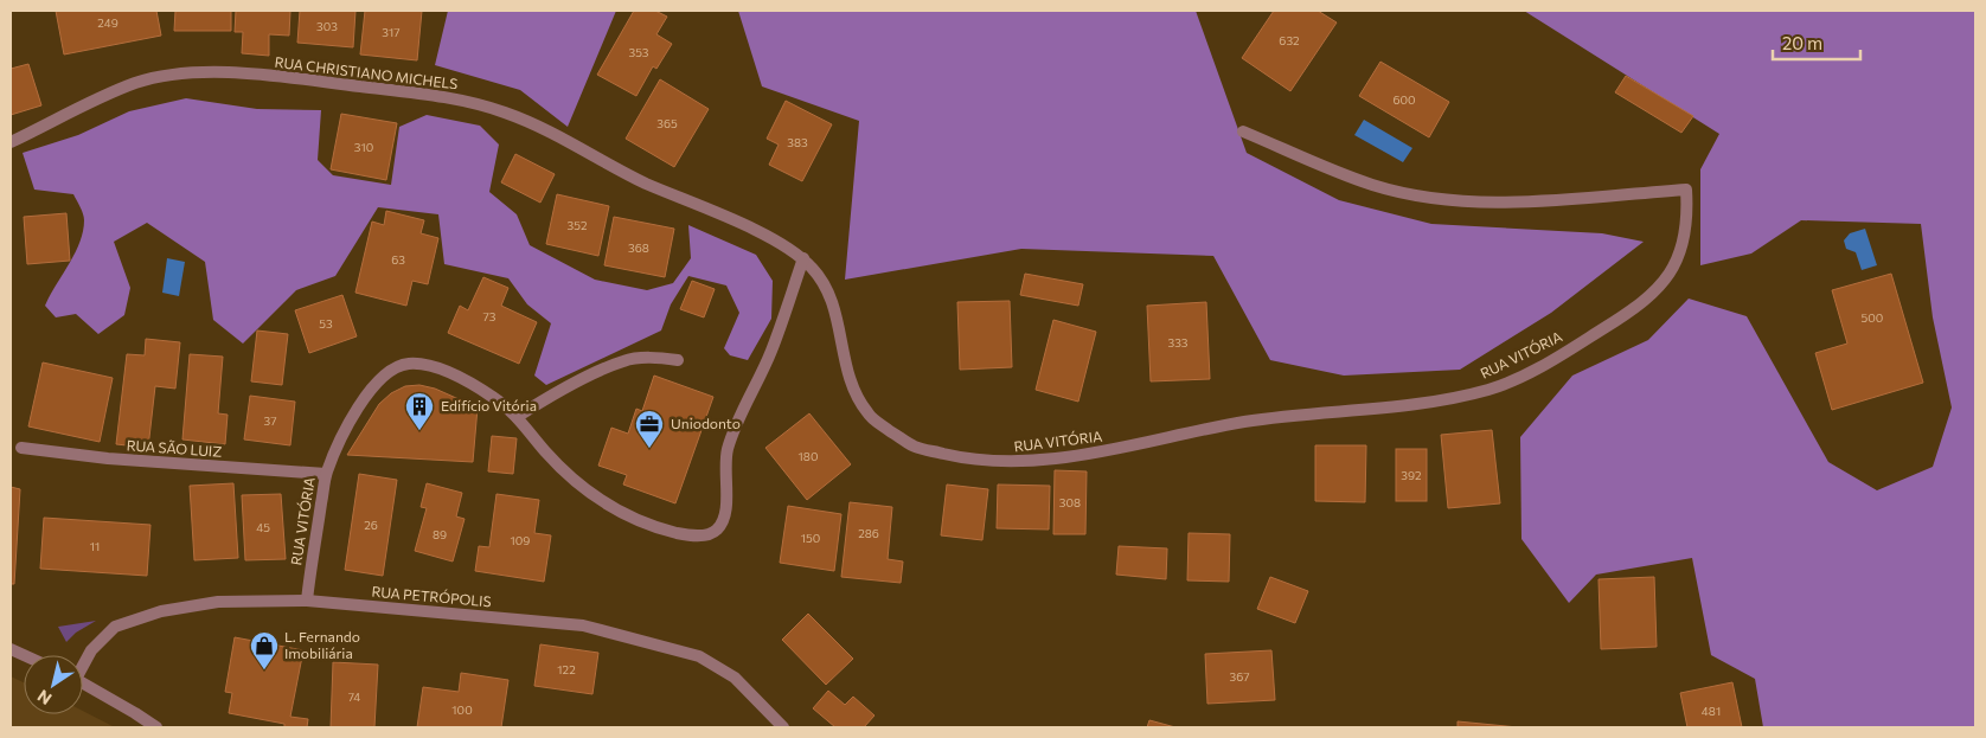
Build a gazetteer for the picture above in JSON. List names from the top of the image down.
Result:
{
  "streets": {
    "street": [
      "RUA CHRISTIANO MICHELS",
      "RUA VITÓRIA",
      "RUA SÃO LUIZ",
      "RUA PETRÓPOLIS"
    ]
  },
  "crossings": [
    ["RUA CHRISTIANO MICHELS", "RUA VITÓRIA"],
    ["RUA VITÓRIA", "RUA SÃO LUIZ"],
    ["RUA VITÓRIA", "RUA PETRÓPOLIS"]
  ],
  "places": {
    "building": ["Edifício Vitória"],
    "office": ["Uniodonto"],
    "shop": ["L. Fernando Imobiliária"]
  },
  "house_numbers": [
    "249",
    "303",
    "317",
    "632",
    "353",
    "600",
    "365",
    "383",
    "310",
    "352",
    "368",
    "63",
    "73",
    "500",
    "53",
    "333",
    "37",
    "180",
    "392",
    "308",
    "26",
    "45",
    "286",
    "89",
    "150",
    "109",
    "11",
    "122",
    "367",
    "74",
    "100",
    "481"
  ],
  "scale_bar": "20 m",
  "north": "bottom left"
}
